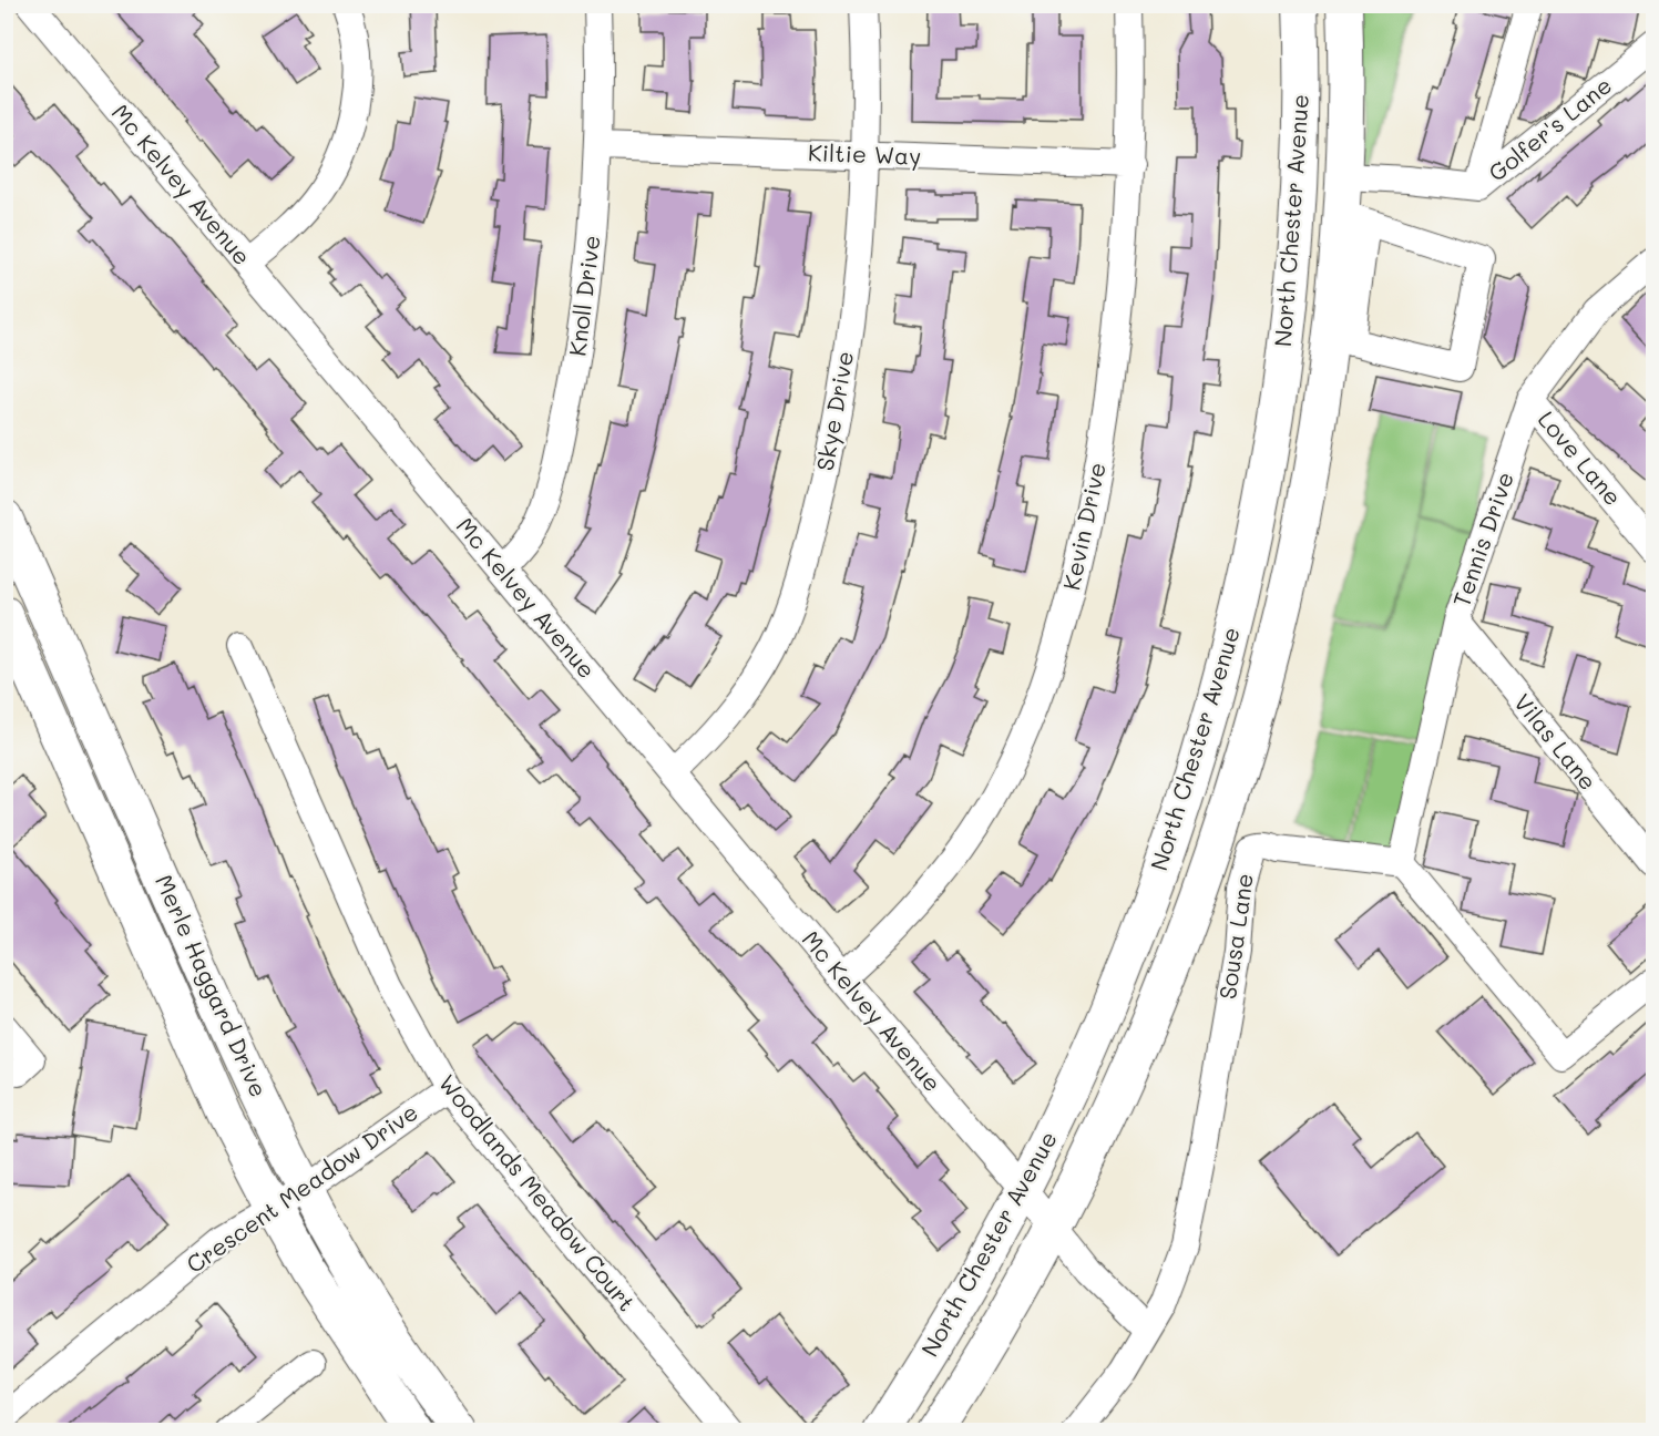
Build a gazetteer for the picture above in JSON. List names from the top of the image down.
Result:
{
  "streets": {
    "main road": ["North Chester Avenue", "Merle Haggard Drive"],
    "street": [
      "Golfer's Lane",
      "Kiltie Way",
      "Mc Kelvey Avenue",
      "Knoll Drive",
      "Skye Drive",
      "Love Lane",
      "Kevin Drive",
      "Tennis Drive",
      "Vilas Lane",
      "Sousa Lane",
      "Crescent Meadow Drive",
      "Woodlands Meadow Court"
    ]
  },
  "crossings": [
    ["Golfer's Lane", "North Chester Avenue"],
    ["Kiltie Way", "Knoll Drive"],
    ["Kiltie Way", "Skye Drive"],
    ["Kiltie Way", "Kevin Drive"],
    ["Mc Kelvey Avenue", "North Chester Avenue"],
    ["Mc Kelvey Avenue", "Knoll Drive"],
    ["Mc Kelvey Avenue", "Skye Drive"],
    ["Mc Kelvey Avenue", "Kevin Drive"],
    ["Mc Kelvey Avenue", "Sousa Lane"],
    ["Love Lane", "Tennis Drive"],
    ["Tennis Drive", "Vilas Lane"],
    ["Tennis Drive", "Sousa Lane"],
    ["Merle Haggard Drive", "Crescent Meadow Drive"],
    ["Crescent Meadow Drive", "Woodlands Meadow Court"]
  ]
}
